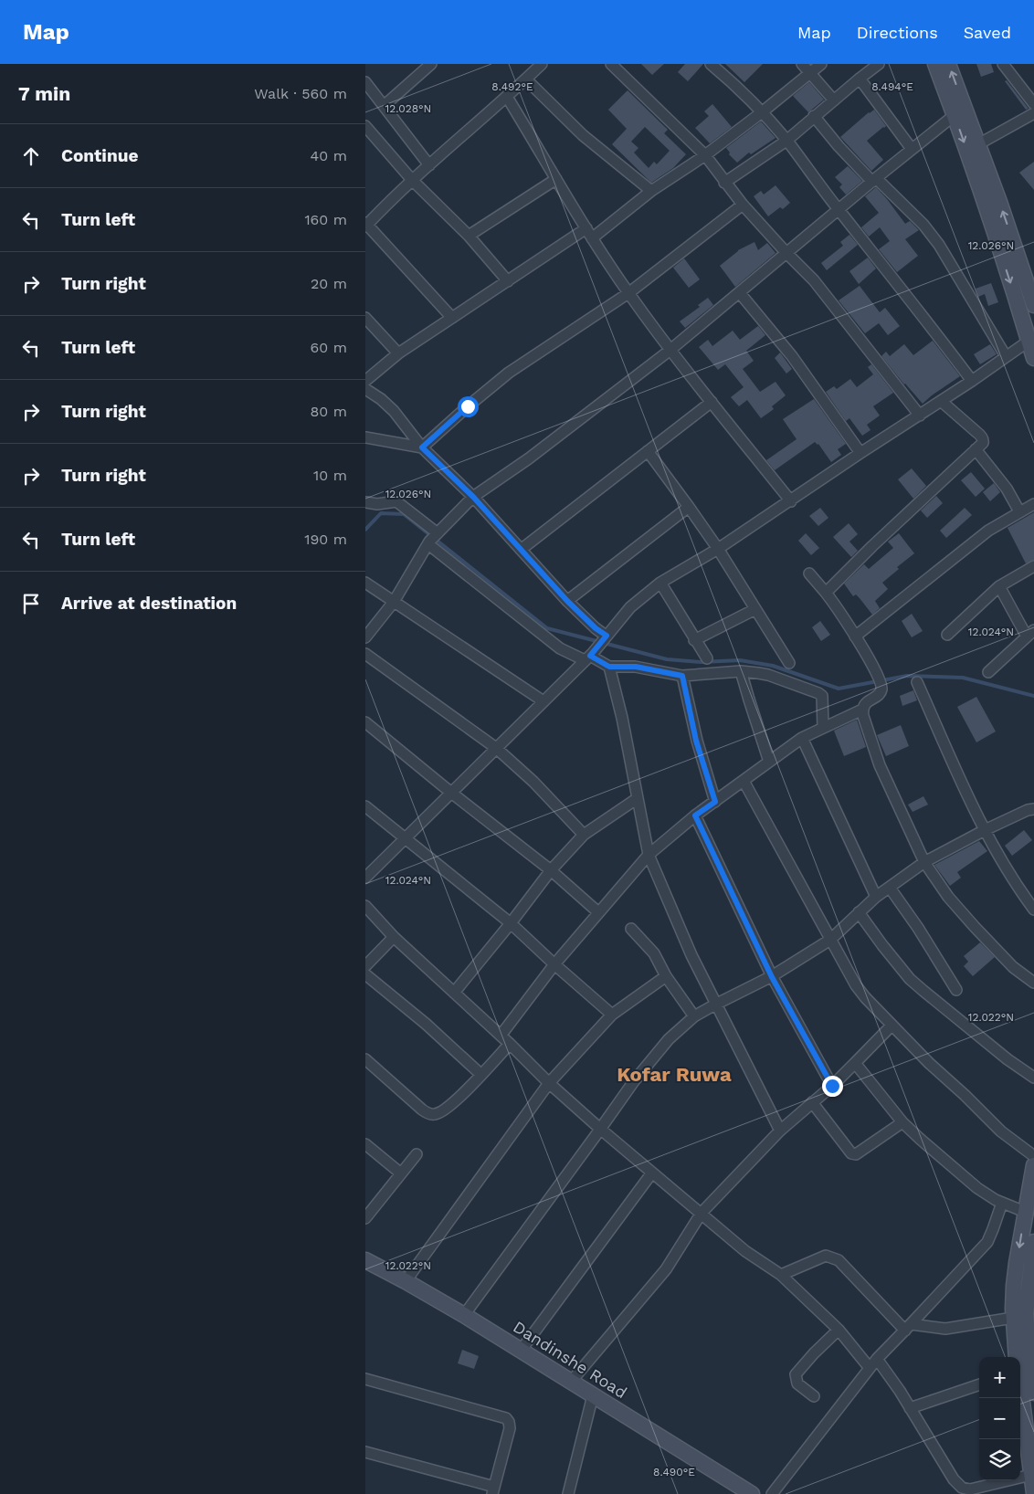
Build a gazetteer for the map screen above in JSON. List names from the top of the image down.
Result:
{
  "streets": {
    "main road": ["Dandinshe Road"]
  },
  "districts": ["Kofar Ruwa"],
  "page": {
    "header": "Map",
    "nav": ["Map", "Directions", "Saved"],
    "heading": ["7 min", "Walk · 560 m"],
    "list": [
      ["Continue", "40 m"],
      ["Turn left", "160 m"],
      ["Turn right", "20 m"],
      ["Turn left", "60 m"],
      ["Turn right", "80 m"],
      ["Turn right", "10 m"],
      ["Turn left", "190 m"],
      "Arrive at destination"
    ],
    "map_buttons": ["+", "−"]
  },
  "coordinates": [
    "8.492°E",
    "8.494°E",
    "12.028°N",
    "12.026°N",
    "12.024°N",
    "12.022°N",
    "8.490°E"
  ]
}
